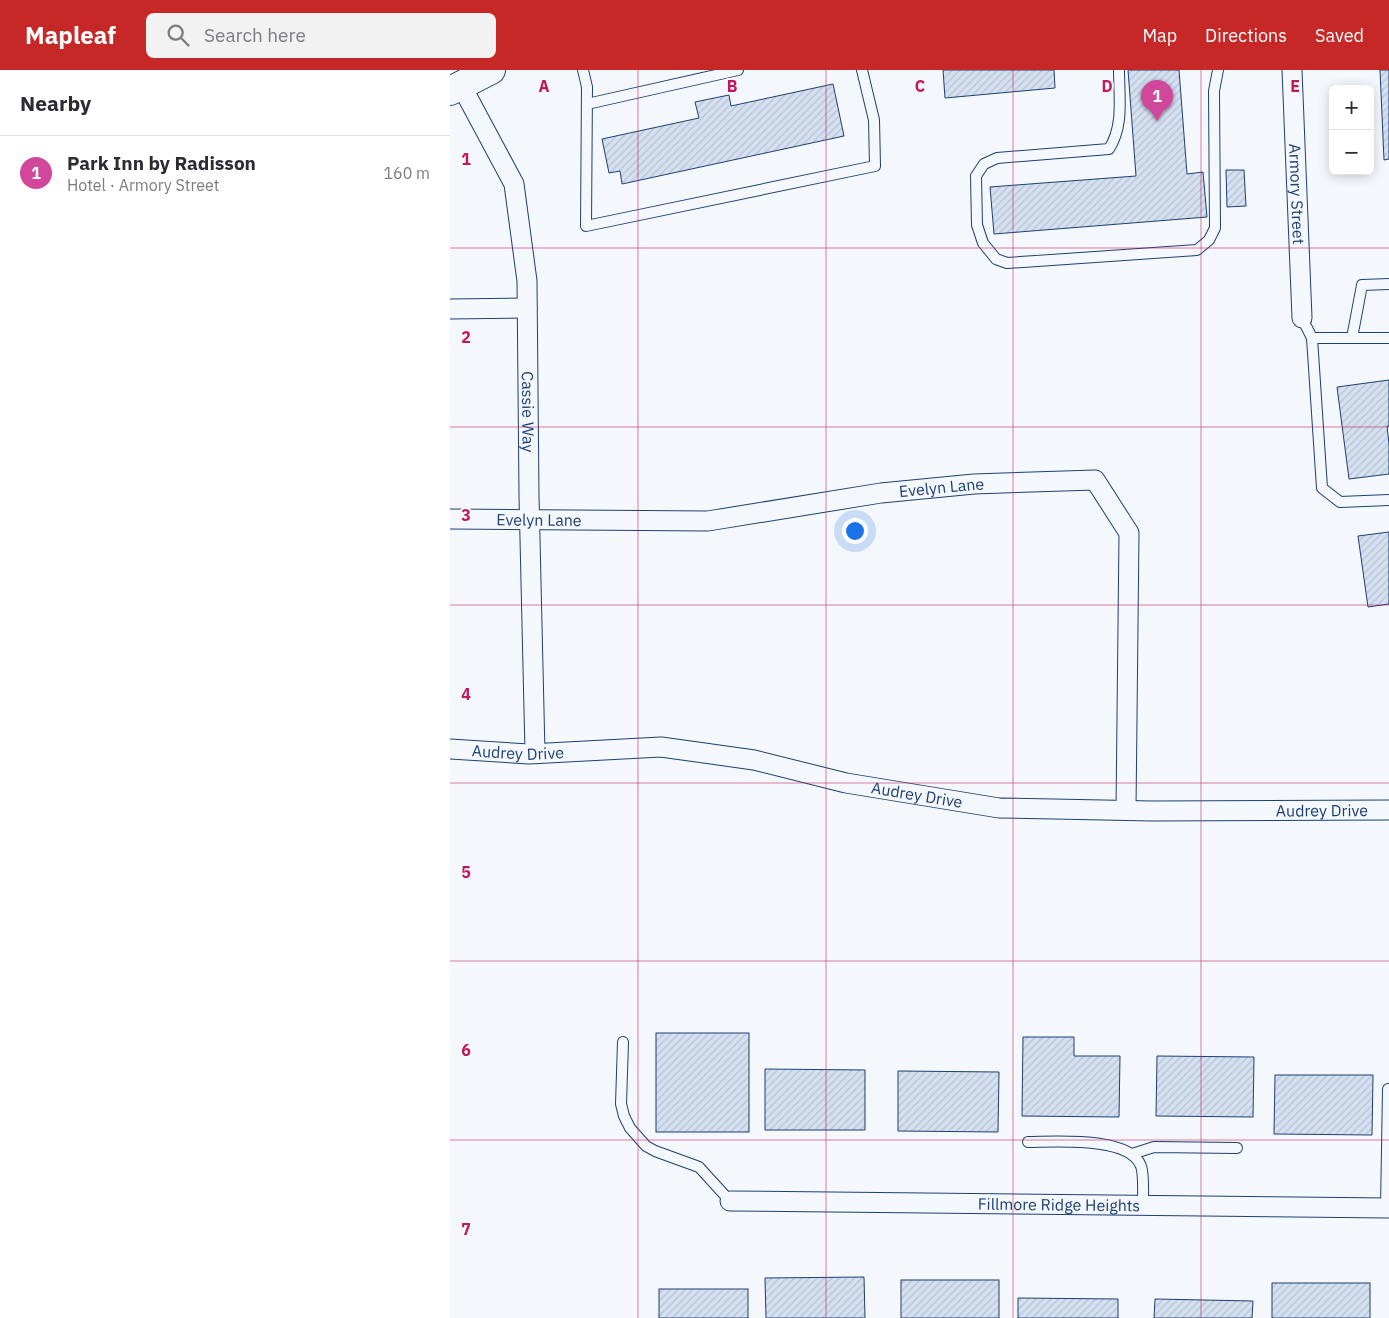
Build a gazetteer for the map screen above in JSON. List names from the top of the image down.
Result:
{
  "streets": {
    "street": [
      "Armory Street",
      "Cassie Way",
      "Evelyn Lane",
      "Audrey Drive",
      "Fillmore Ridge Heights"
    ]
  },
  "crossings": [
    ["Cassie Way", "Evelyn Lane"],
    ["Cassie Way", "Audrey Drive"],
    ["Evelyn Lane", "Audrey Drive"]
  ],
  "page": {
    "header": "Mapleaf",
    "search": "Search here",
    "nav": ["Map", "Directions", "Saved"],
    "heading": "Nearby",
    "pins": "1",
    "map_buttons": ["+", "−"],
    "list": [
      {
        "mark": "1",
        "name": "Park Inn by Radisson",
        "note": "Hotel · Armory Street",
        "value": "160 m"
      }
    ]
  },
  "grid": {
    "columns": [
      "A",
      "B",
      "C",
      "D",
      "E"
    ],
    "rows": [
      "1",
      "2",
      "3",
      "4",
      "5",
      "6",
      "7"
    ]
  }
}
